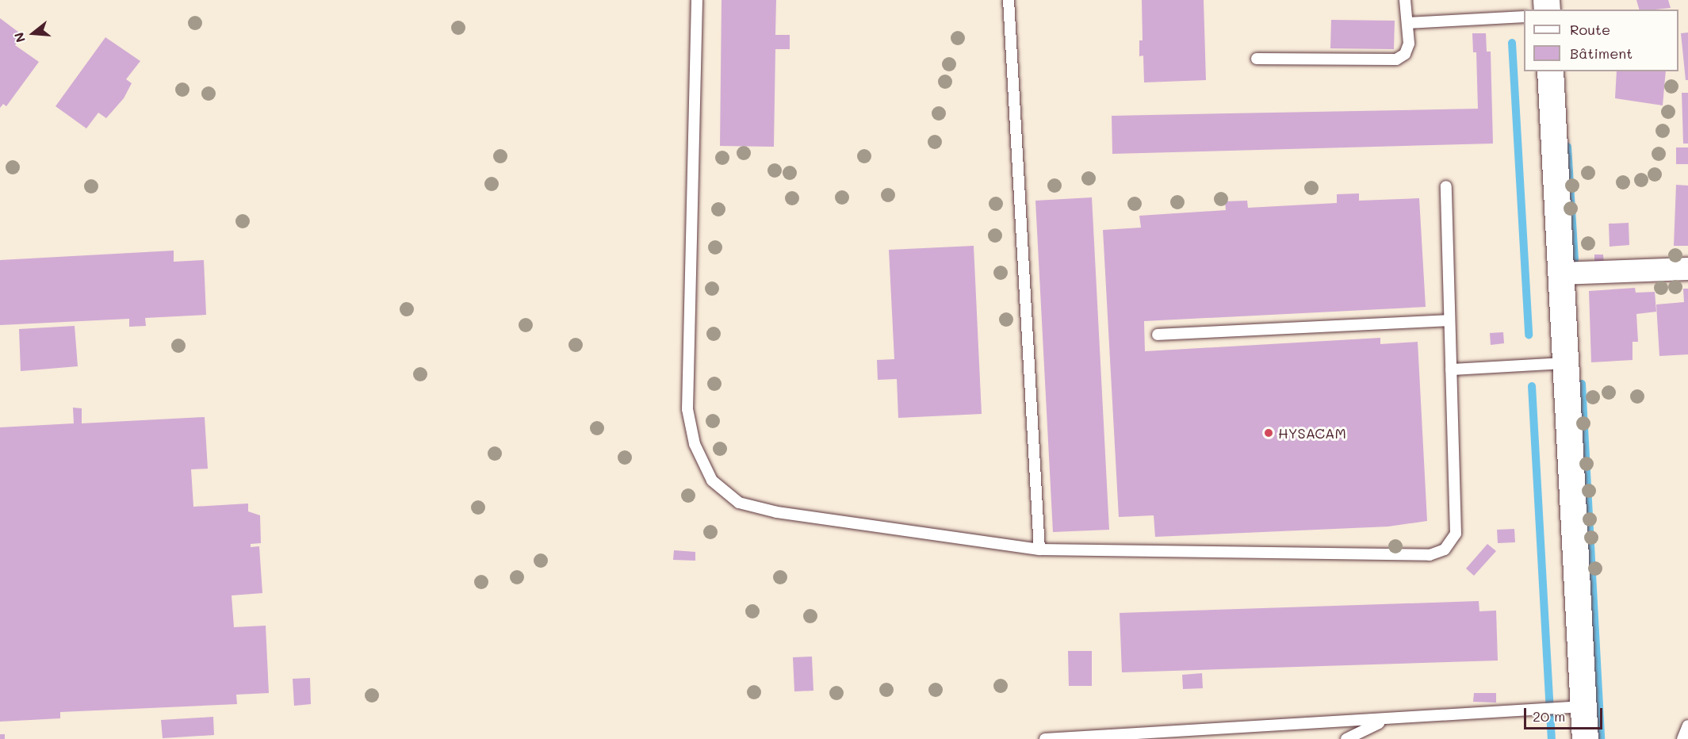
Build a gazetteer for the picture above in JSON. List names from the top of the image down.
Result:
{
  "places": ["HYSACAM"],
  "legend": ["Route", "Bâtiment"],
  "scale_bar": "20 m",
  "north": "left"
}
